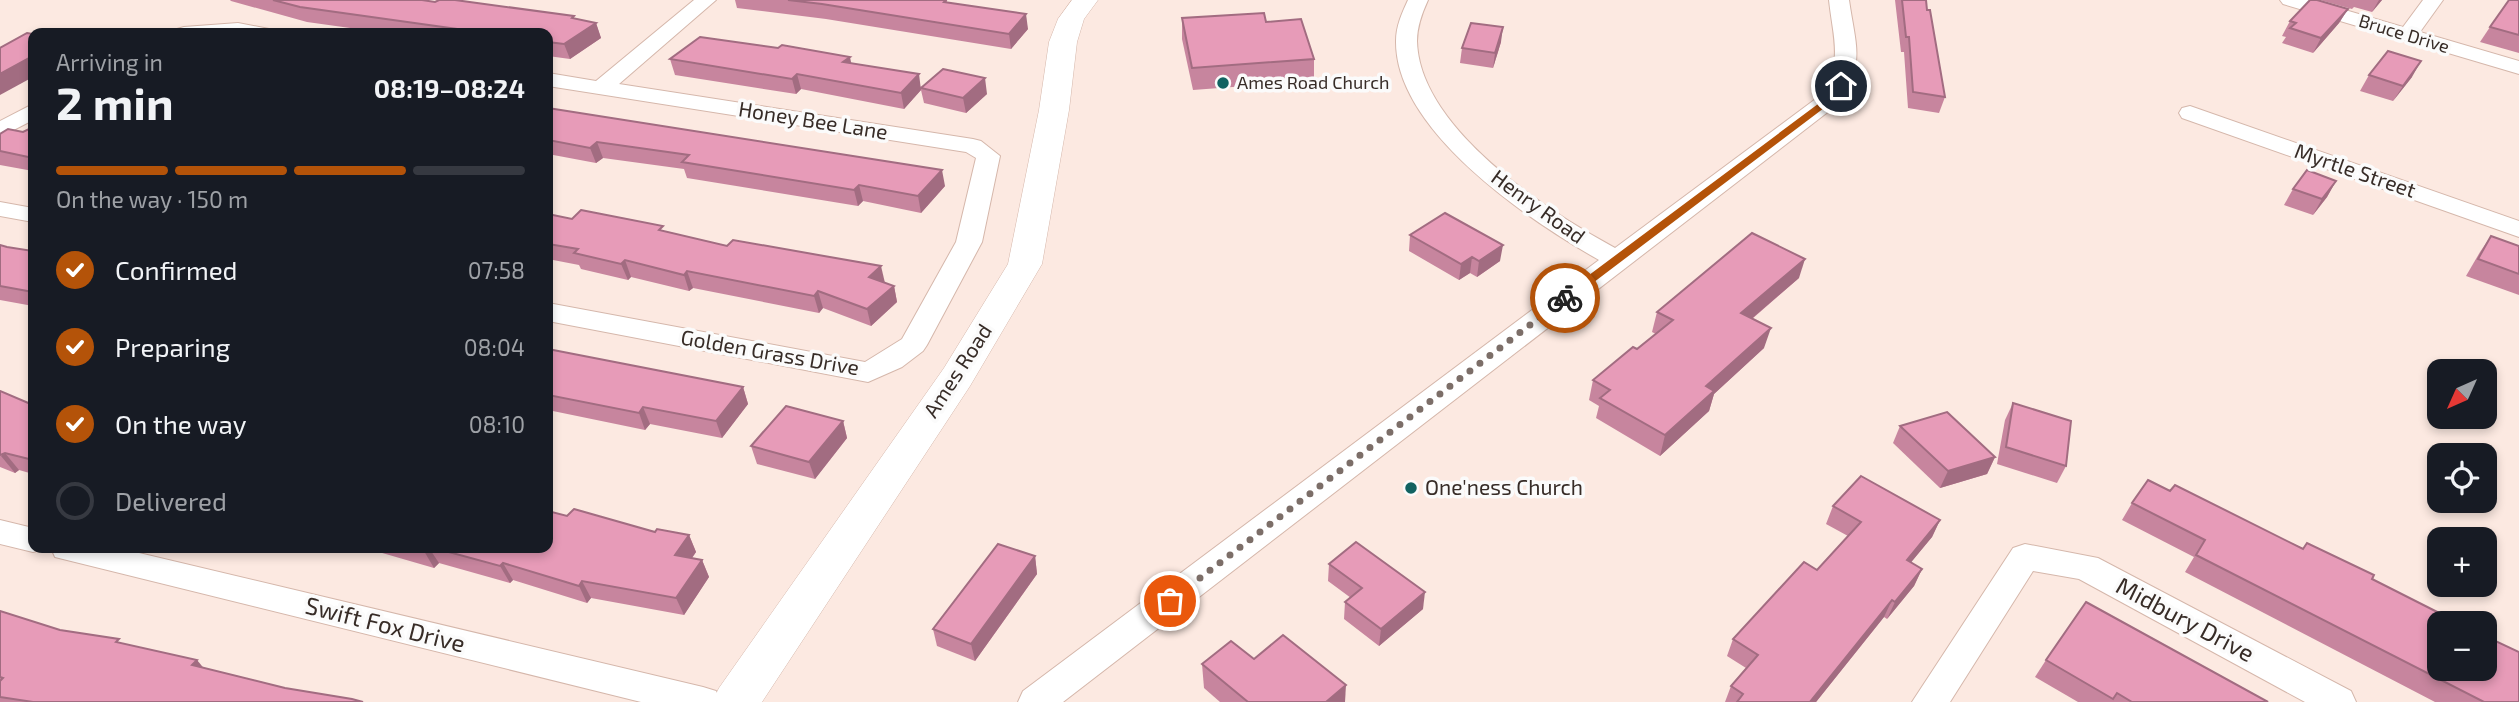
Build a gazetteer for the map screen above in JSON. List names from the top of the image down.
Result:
{
  "streets": {
    "street": [
      "Bruce Drive",
      "Honey Bee Lane",
      "Myrtle Street",
      "Henry Road",
      "Golden Grass Drive",
      "Ames Road",
      "Midbury Drive",
      "Swift Fox Drive"
    ]
  },
  "crossings": [
    ["Honey Bee Lane", "Golden Grass Drive"]
  ],
  "places": ["Ames Road Church", "One'ness Church"],
  "north": "bottom left",
  "page": {
    "heading": ["2 min", "Arriving in", "08:19–08:24"],
    "bar": "On the way · 150 m",
    "list": [
      ["Confirmed", "07:58"],
      ["Preparing", "08:04"],
      ["On the way", "08:10"],
      "Delivered"
    ],
    "map_buttons": ["+", "−"]
  }
}
